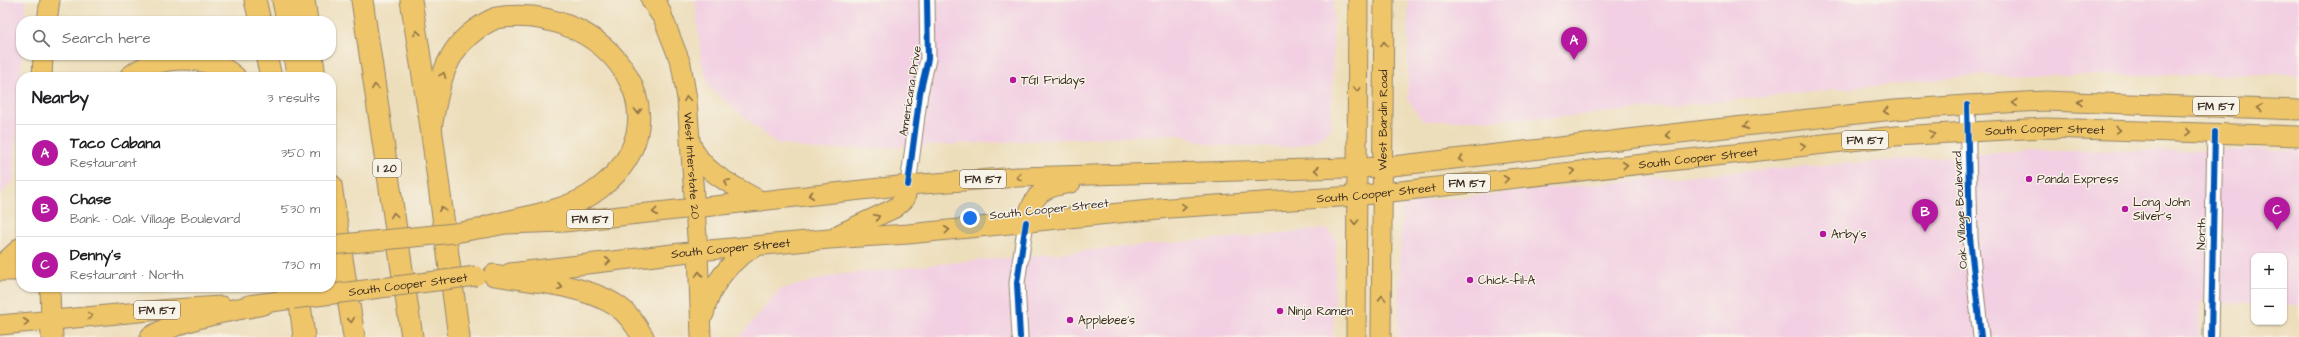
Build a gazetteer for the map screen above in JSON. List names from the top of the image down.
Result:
{
  "streets": {
    "highway": ["I 20"],
    "main road": [
      "FM 157",
      "West Bardin Road",
      "South Cooper Street",
      "West Interstate 20"
    ],
    "street": ["Americana Drive", "Oak Village Boulevard", "North"]
  },
  "crossings": [
    ["Americana Drive", "South Cooper Street"],
    ["West Bardin Road", "South Cooper Street"],
    ["South Cooper Street", "West Interstate 20"],
    ["South Cooper Street", "Oak Village Boulevard"],
    ["South Cooper Street", "North"]
  ],
  "one_way": ["West Interstate 20"],
  "places": [
    "TGI Fridays",
    "Panda Express",
    "Long John Silver's",
    "Arby's",
    "Chick-fil-A",
    "Ninja Ramen",
    "Applebee's"
  ],
  "page": {
    "search": "Search here",
    "pins": ["A", "C", "B"],
    "heading": ["Nearby", "3 results"],
    "list": [
      {
        "mark": "A",
        "name": "Taco Cabana",
        "note": "Restaurant",
        "value": "350 m"
      },
      {
        "mark": "B",
        "name": "Chase",
        "note": "Bank · Oak Village Boulevard",
        "value": "530 m"
      },
      {
        "mark": "C",
        "name": "Denny's",
        "note": "Restaurant · North",
        "value": "730 m"
      }
    ],
    "map_buttons": ["+", "−"]
  }
}
